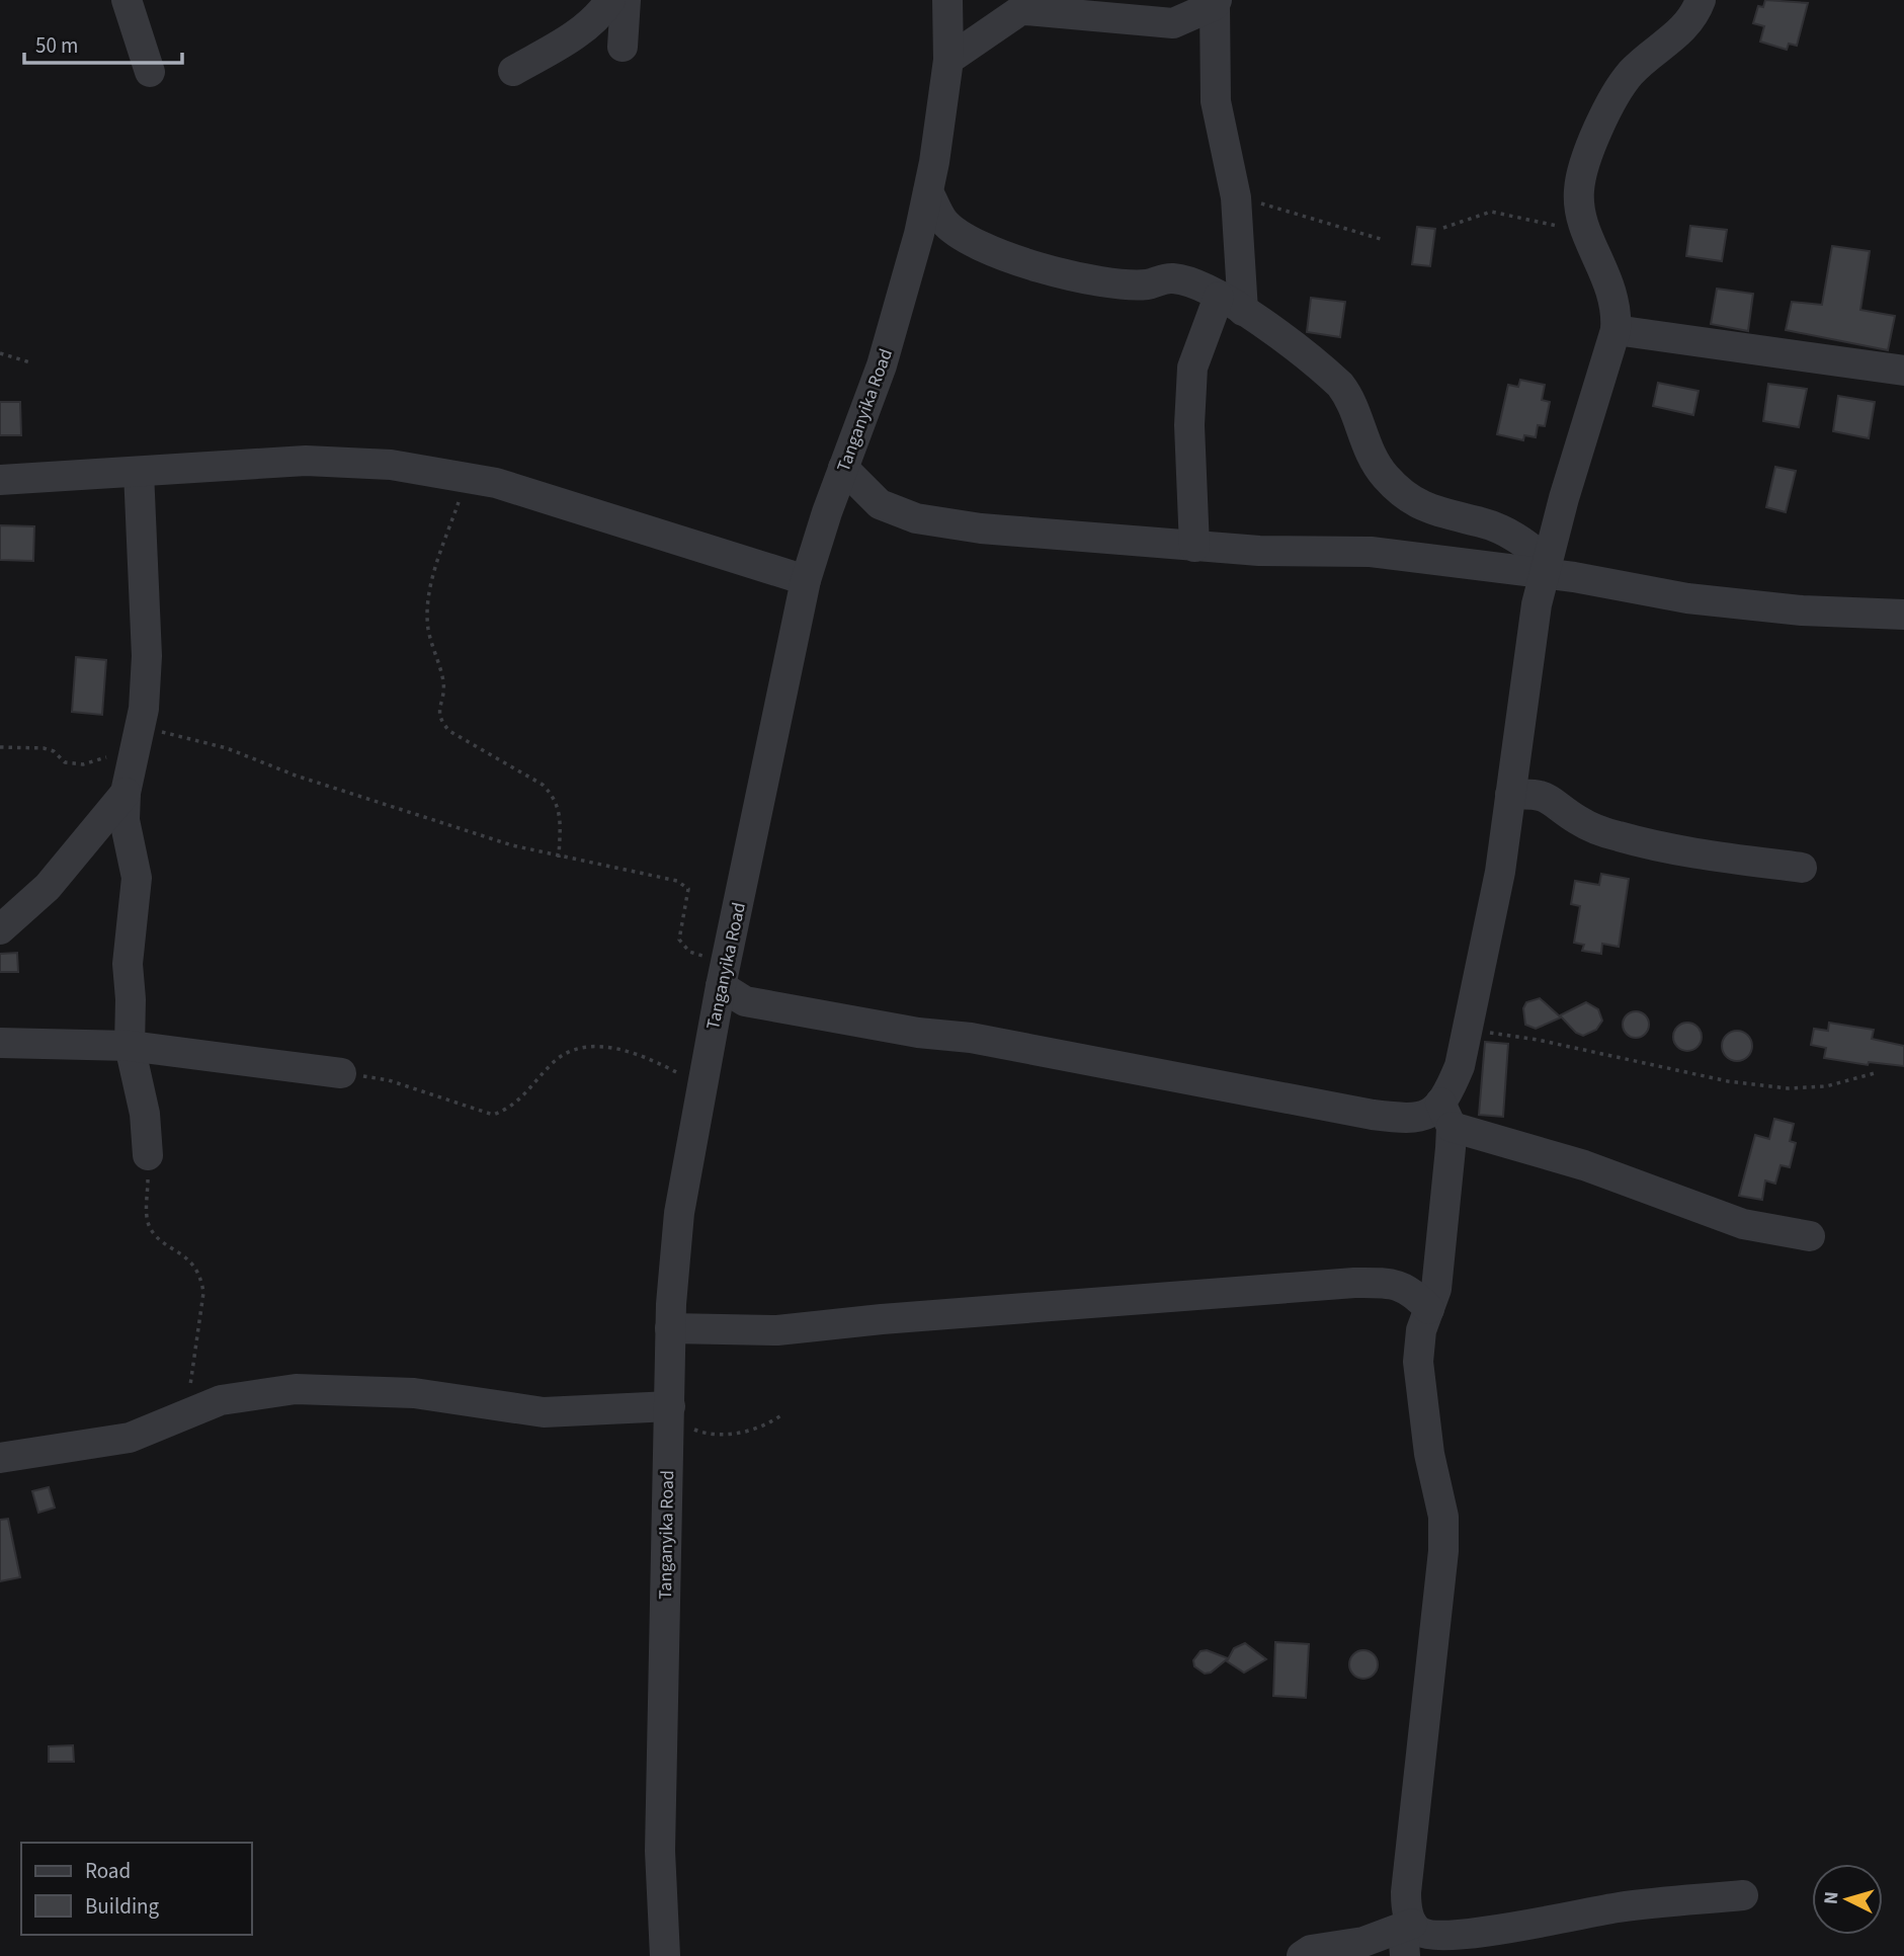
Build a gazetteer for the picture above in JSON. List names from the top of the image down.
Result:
{
  "streets": {
    "street": ["Tanganyika Road"]
  },
  "legend": ["Road", "Building"],
  "scale_bar": "50 m",
  "north": "left"
}
